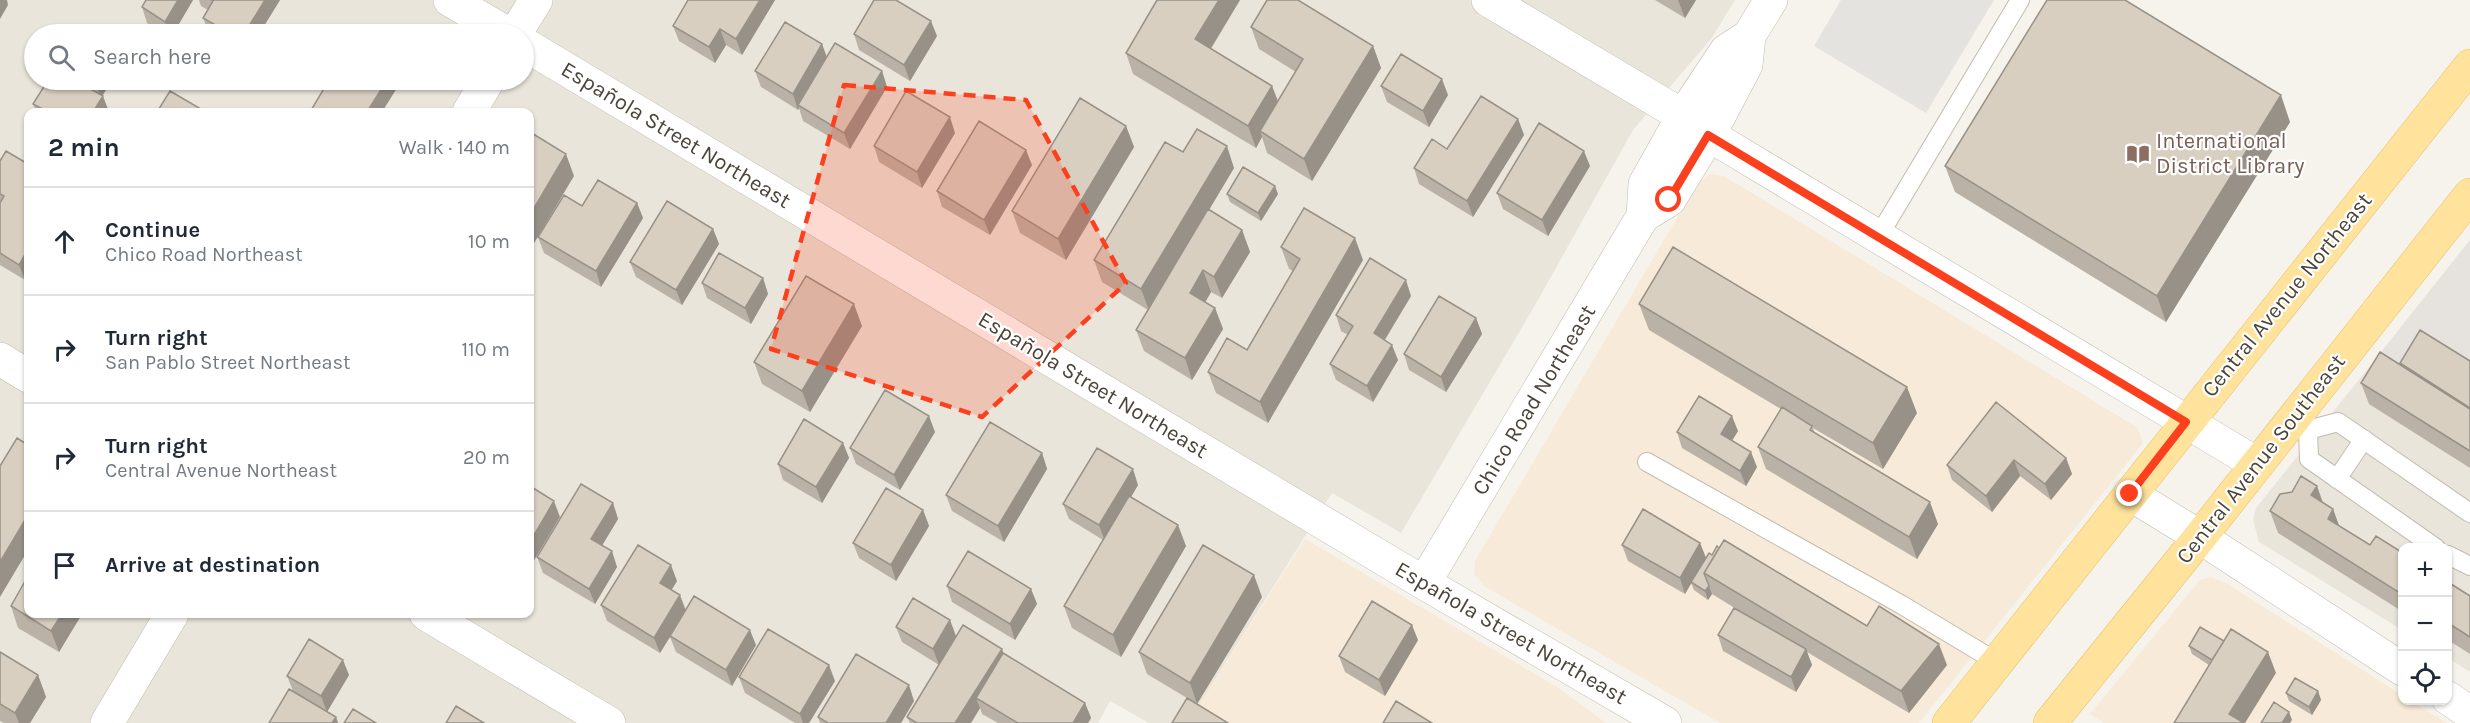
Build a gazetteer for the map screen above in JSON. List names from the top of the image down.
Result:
{
  "streets": {
    "main road": ["Central Avenue Northeast", "Central Avenue Southeast"],
    "street": ["Española Street Northeast", "Chico Road Northeast"]
  },
  "crossings": [
    ["Española Street Northeast", "Chico Road Northeast"]
  ],
  "places": {
    "library": ["International District Library"]
  },
  "page": {
    "search": "Search here",
    "heading": ["2 min", "Walk · 140 m"],
    "list": [
      ["Continue", "Chico Road Northeast", "10 m"],
      ["Turn right", "San Pablo Street Northeast", "110 m"],
      ["Turn right", "Central Avenue Northeast", "20 m"],
      "Arrive at destination"
    ],
    "map_buttons": ["+", "−"]
  }
}
